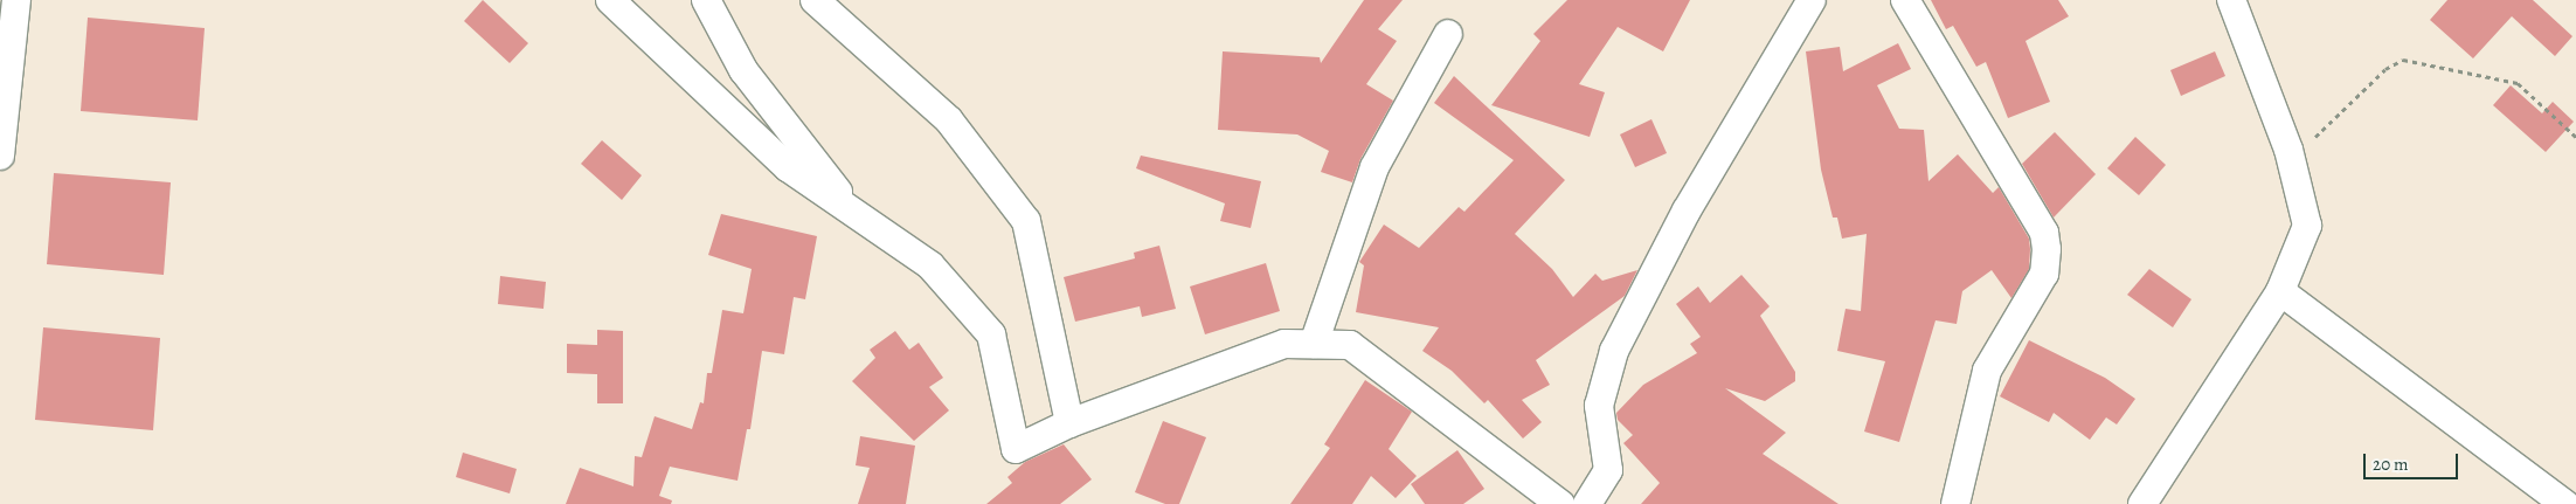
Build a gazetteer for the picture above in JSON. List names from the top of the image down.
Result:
{
  "scale_bar": "20 m"
}
